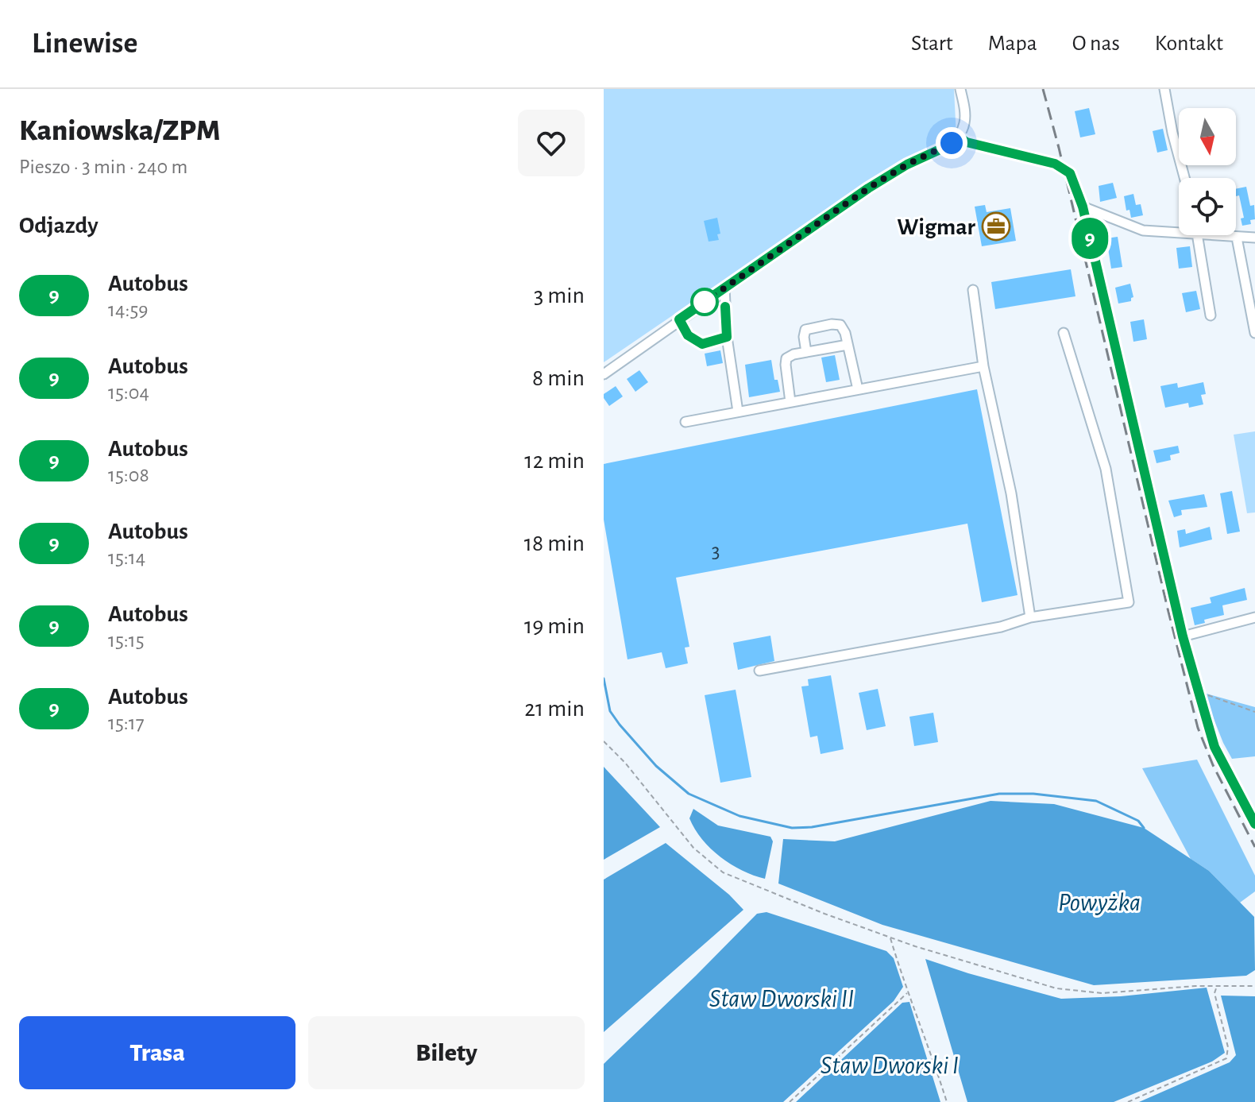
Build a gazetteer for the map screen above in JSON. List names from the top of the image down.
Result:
{
  "water": ["Powyżka", "Staw Dworski II", "Staw Dworski I"],
  "places": {
    "office": ["Wigmar"]
  },
  "lines": ["bus line 9"],
  "house_numbers": ["3"],
  "north": "bottom",
  "page": {
    "header": "Linewise",
    "nav": [
      "Start",
      "Mapa",
      "O nas",
      "Kontakt"
    ],
    "heading": [
      ["Kaniowska/ZPM", "Pieszo · 3 min · 240 m"],
      "Odjazdy"
    ],
    "on_map": "9",
    "list": [
      {
        "mark": "9",
        "name": "Autobus",
        "note": "14:59",
        "value": "3 min"
      },
      {
        "mark": "9",
        "name": "Autobus",
        "note": "15:04",
        "value": "8 min"
      },
      {
        "mark": "9",
        "name": "Autobus",
        "note": "15:08",
        "value": "12 min"
      },
      {
        "mark": "9",
        "name": "Autobus",
        "note": "15:14",
        "value": "18 min"
      },
      {
        "mark": "9",
        "name": "Autobus",
        "note": "15:15",
        "value": "19 min"
      },
      {
        "mark": "9",
        "name": "Autobus",
        "note": "15:17",
        "value": "21 min"
      }
    ],
    "buttons": ["Trasa", "Bilety"]
  }
}
